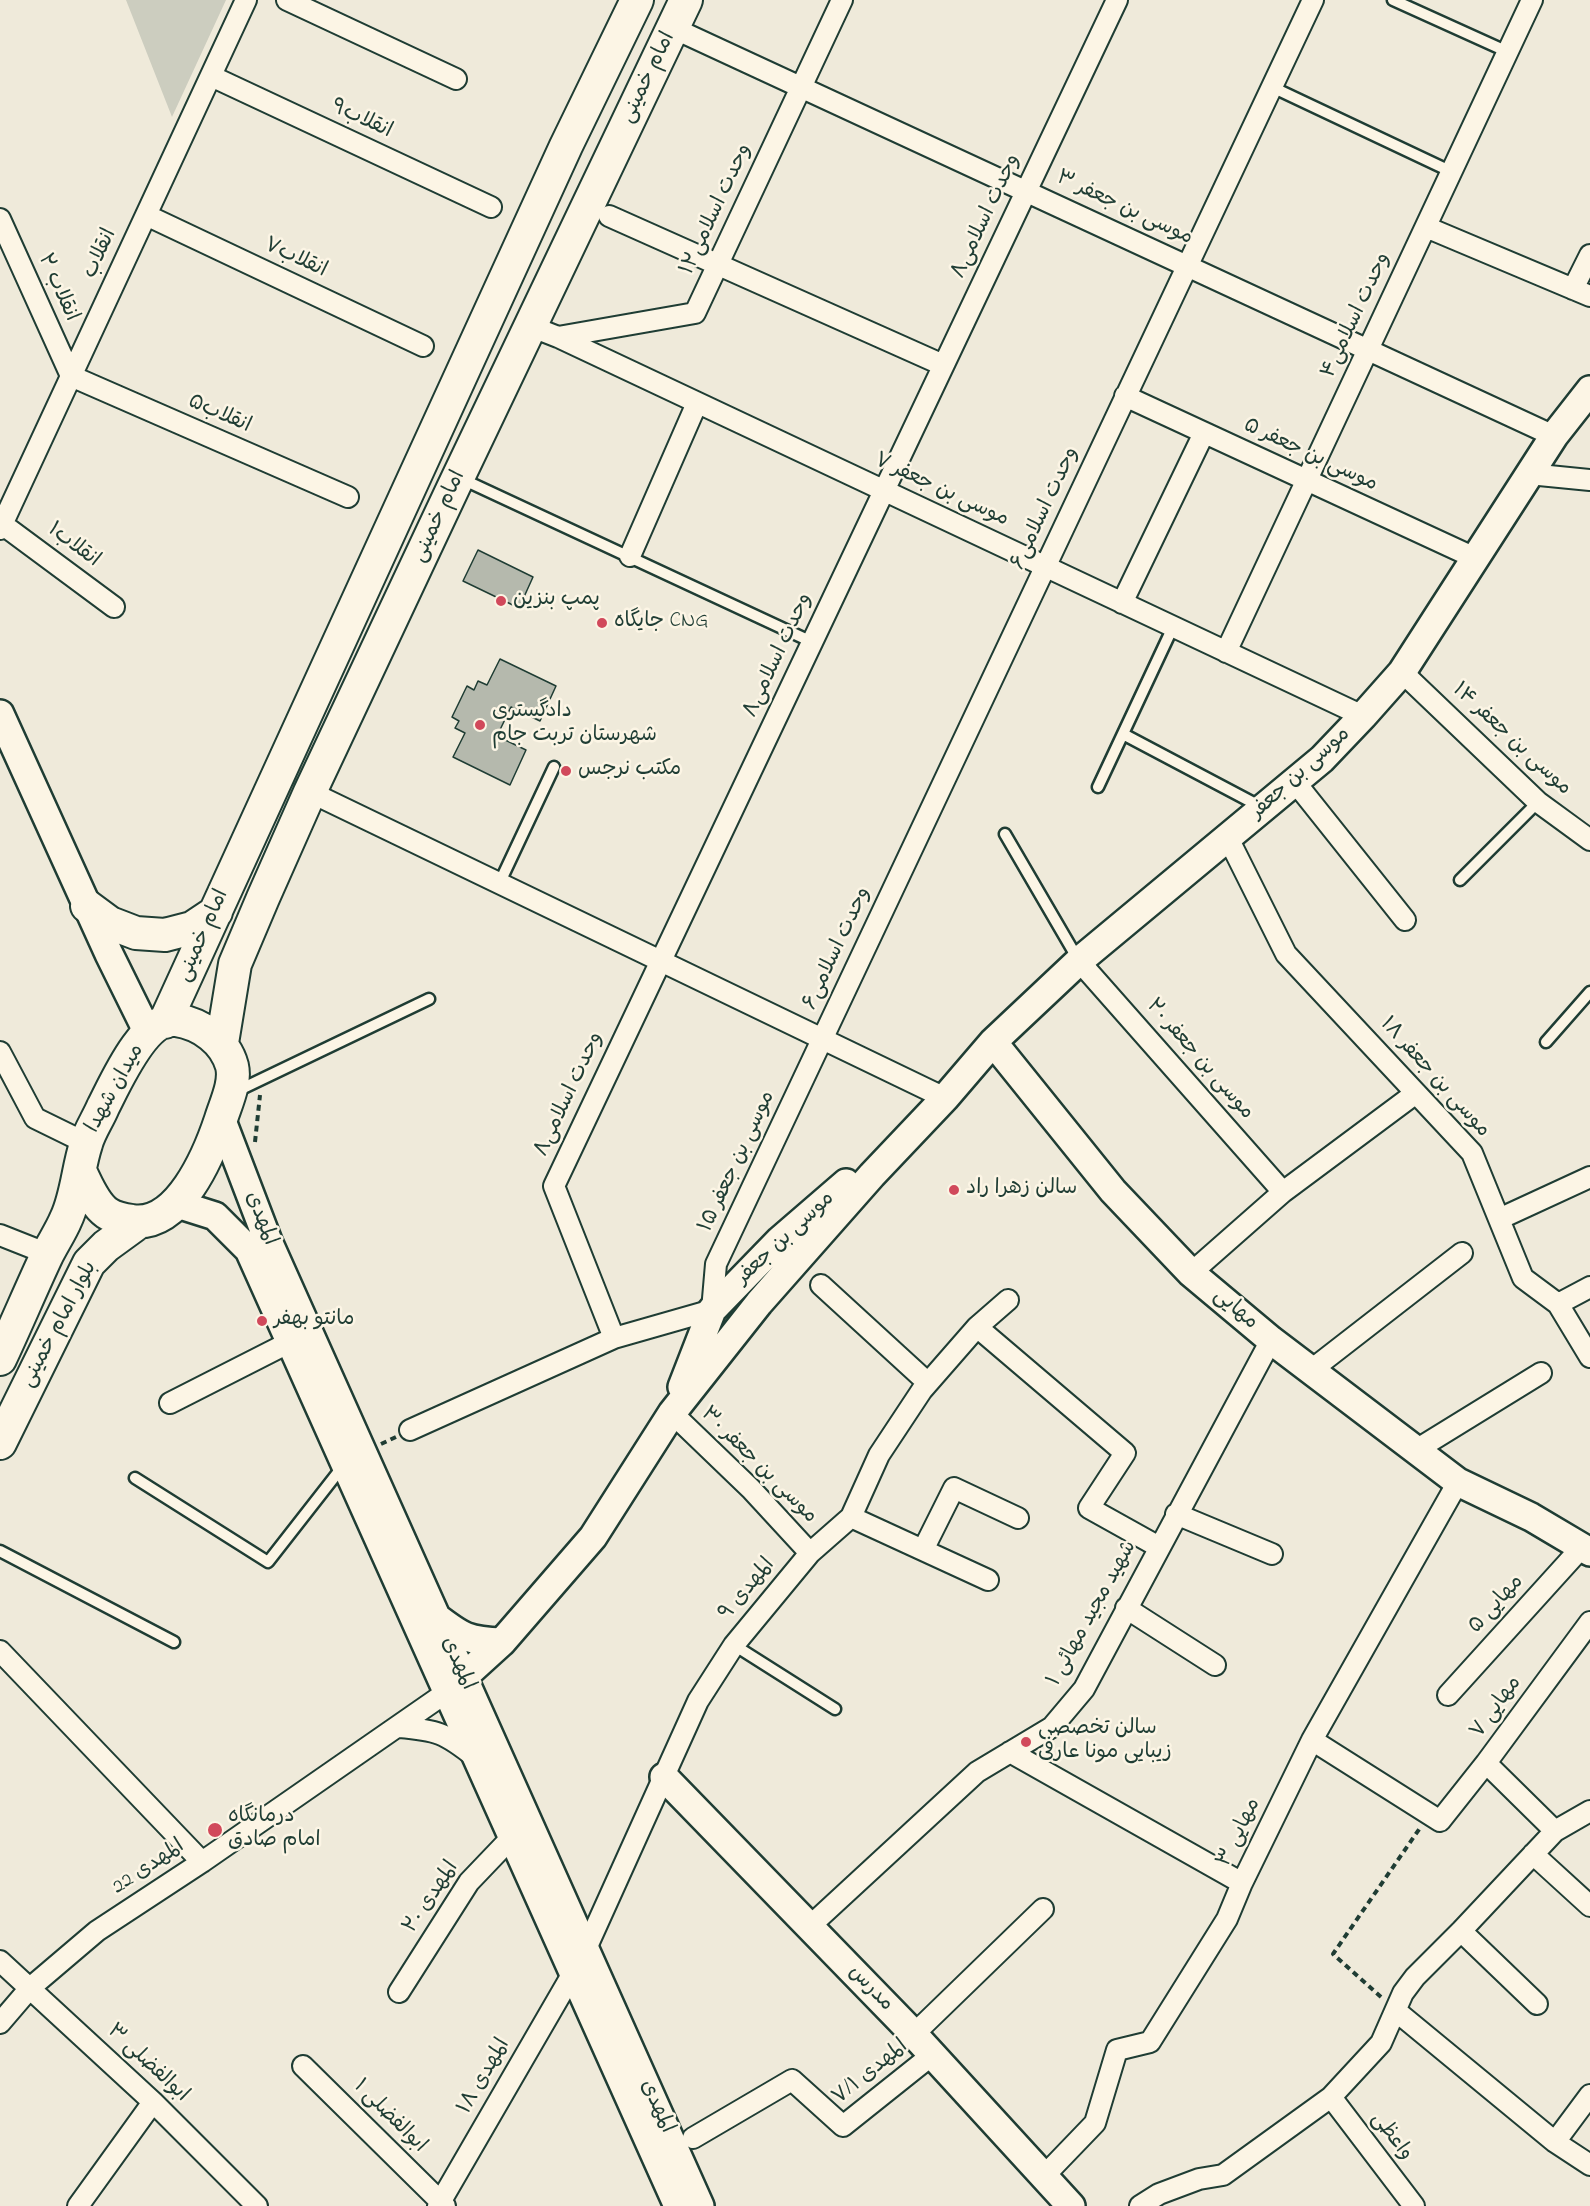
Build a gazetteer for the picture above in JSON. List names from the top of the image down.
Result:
{
  "streets": {
    "main road": ["امام خمینی", "میدان شهدا", "بلوار امام خمینی"],
    "street": [
      "انقلاب۹",
      "موسی بن جعفر ۳",
      "وحدت اسلامی۱۲",
      "وحدت اسلامی۸",
      "انقلاب",
      "انقلاب۷",
      "انقلاب ۲",
      "وحدت اسلامی۴",
      "انقلاب۵",
      "موسی بن جعفر ۵",
      "موسی بن جعفر ۷",
      "وحدت اسلامی۶",
      "انقلاب۱",
      "موسی بن جعفر ۱۴",
      "موسی بن جعفر",
      "موسی بن جعفر ۲۰",
      "موسی بن جعفر ۱۸",
      "موسی بن جعفر ۱۵",
      "المهدی",
      "مهایی",
      "موسی بن جعفر ۳۰",
      "المهدی ۹",
      "مهایی ۵",
      "شهید مجید مهائی ۱",
      "مهایی ۷",
      "مهایی ۳",
      "المهدی 22",
      "المهدی ۲۰",
      "مدرس",
      "ابوالفضلی ۳",
      "المهدی ۷/۱",
      "المهدی ۱۸",
      "ابوالفضلی ۱",
      "واعظی"
    ]
  },
  "crossings": [
    ["امام خمینی", "موسی بن جعفر ۳"],
    ["امام خمینی", "وحدت اسلامی۱۲"],
    ["امام خمینی", "موسی بن جعفر ۷"],
    ["امام خمینی", "میدان شهدا"],
    ["انقلاب۹", "انقلاب"],
    ["موسی بن جعفر ۳", "وحدت اسلامی۱۲"],
    ["موسی بن جعفر ۳", "وحدت اسلامی۸"],
    ["موسی بن جعفر ۳", "وحدت اسلامی۴"],
    ["موسی بن جعفر ۳", "وحدت اسلامی۶"],
    ["موسی بن جعفر ۳", "موسی بن جعفر"],
    ["وحدت اسلامی۱۲", "موسی بن جعفر ۷"],
    ["وحدت اسلامی۸", "موسی بن جعفر ۷"],
    ["انقلاب", "انقلاب۷"],
    ["انقلاب", "انقلاب ۲"],
    ["انقلاب", "انقلاب۵"],
    ["انقلاب", "انقلاب۱"],
    ["انقلاب ۲", "انقلاب۵"],
    ["وحدت اسلامی۴", "موسی بن جعفر ۵"],
    ["وحدت اسلامی۴", "موسی بن جعفر ۷"],
    ["موسی بن جعفر ۵", "وحدت اسلامی۶"],
    ["موسی بن جعفر ۵", "موسی بن جعفر"],
    ["موسی بن جعفر ۷", "وحدت اسلامی۶"],
    ["موسی بن جعفر ۷", "موسی بن جعفر"],
    ["وحدت اسلامی۶", "موسی بن جعفر ۱۵"],
    ["موسی بن جعفر ۱۴", "موسی بن جعفر"],
    ["موسی بن جعفر", "موسی بن جعفر ۲۰"],
    ["موسی بن جعفر", "موسی بن جعفر ۱۸"],
    ["موسی بن جعفر", "موسی بن جعفر ۱۵"],
    ["موسی بن جعفر", "المهدی"],
    ["موسی بن جعفر", "مهایی"],
    ["موسی بن جعفر", "موسی بن جعفر ۳۰"],
    ["موسی بن جعفر", "المهدی 22"],
    ["میدان شهدا", "بلوار امام خمینی"],
    ["المهدی", "المهدی ۹"],
    ["المهدی", "المهدی 22"],
    ["المهدی", "المهدی ۲۰"],
    ["المهدی", "المهدی ۱۸"],
    ["مهایی", "مهایی ۵"],
    ["مهایی", "شهید مجید مهائی ۱"],
    ["مهایی", "مهایی ۳"],
    ["موسی بن جعفر ۳۰", "المهدی ۹"],
    ["المهدی ۹", "مدرس"],
    ["المهدی ۹", "المهدی ۱۸"],
    ["شهید مجید مهائی ۱", "مدرس"],
    ["مهایی ۳", "مدرس"],
    ["المهدی 22", "ابوالفضلی ۳"],
    ["مدرس", "المهدی ۷/۱"],
    ["المهدی ۱۸", "ابوالفضلی ۱"]
  ],
  "places": [
    "پمپ بنزین",
    "جایگاه CNG",
    "دادگستری شهرستان تربت جام",
    "مكتب نرجس",
    "سالن زهرا راد",
    "مانتو بهفر",
    "سالن تخصصی زیبایی مونا عارفی",
    "درمانگاه امام صادق"
  ]
}
